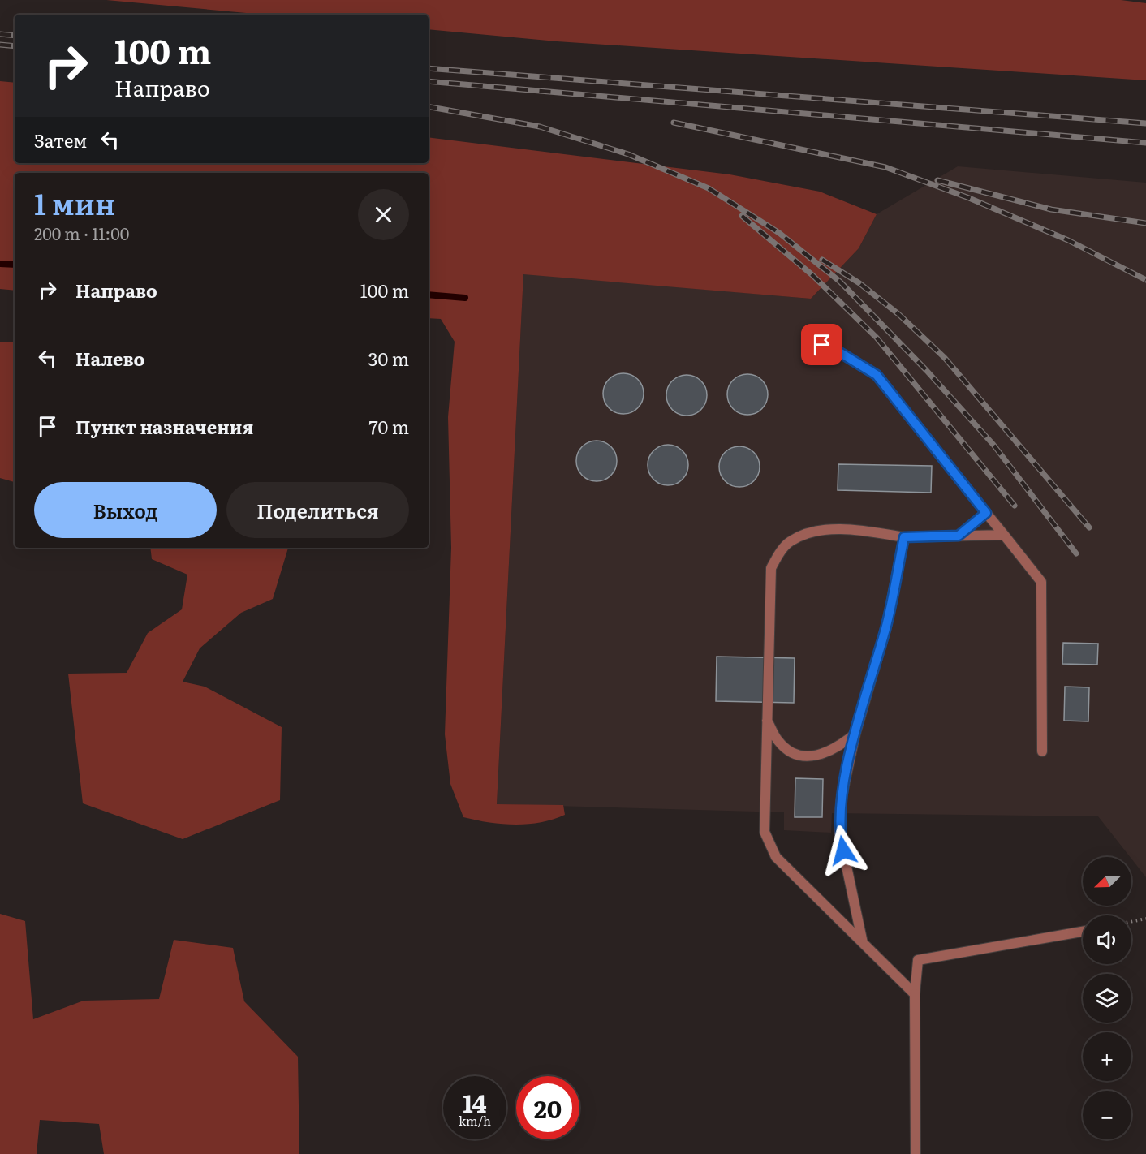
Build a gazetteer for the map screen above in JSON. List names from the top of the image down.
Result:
{
  "north": "bottom left",
  "page": {
    "turn": ["100 m", "Направо"],
    "then": "Затем",
    "heading": ["1 мин", "200 m · 11:00"],
    "list": [
      {
        "name": "Направо",
        "value": "100 m"
      },
      {
        "name": "Налево",
        "value": "30 m"
      },
      {
        "name": "Пункт назначения",
        "value": "70 m"
      }
    ],
    "buttons": ["Выход", "Поделиться"],
    "map_buttons": ["+", "−"],
    "speed": "14 km/h",
    "limit": "20"
  }
}
